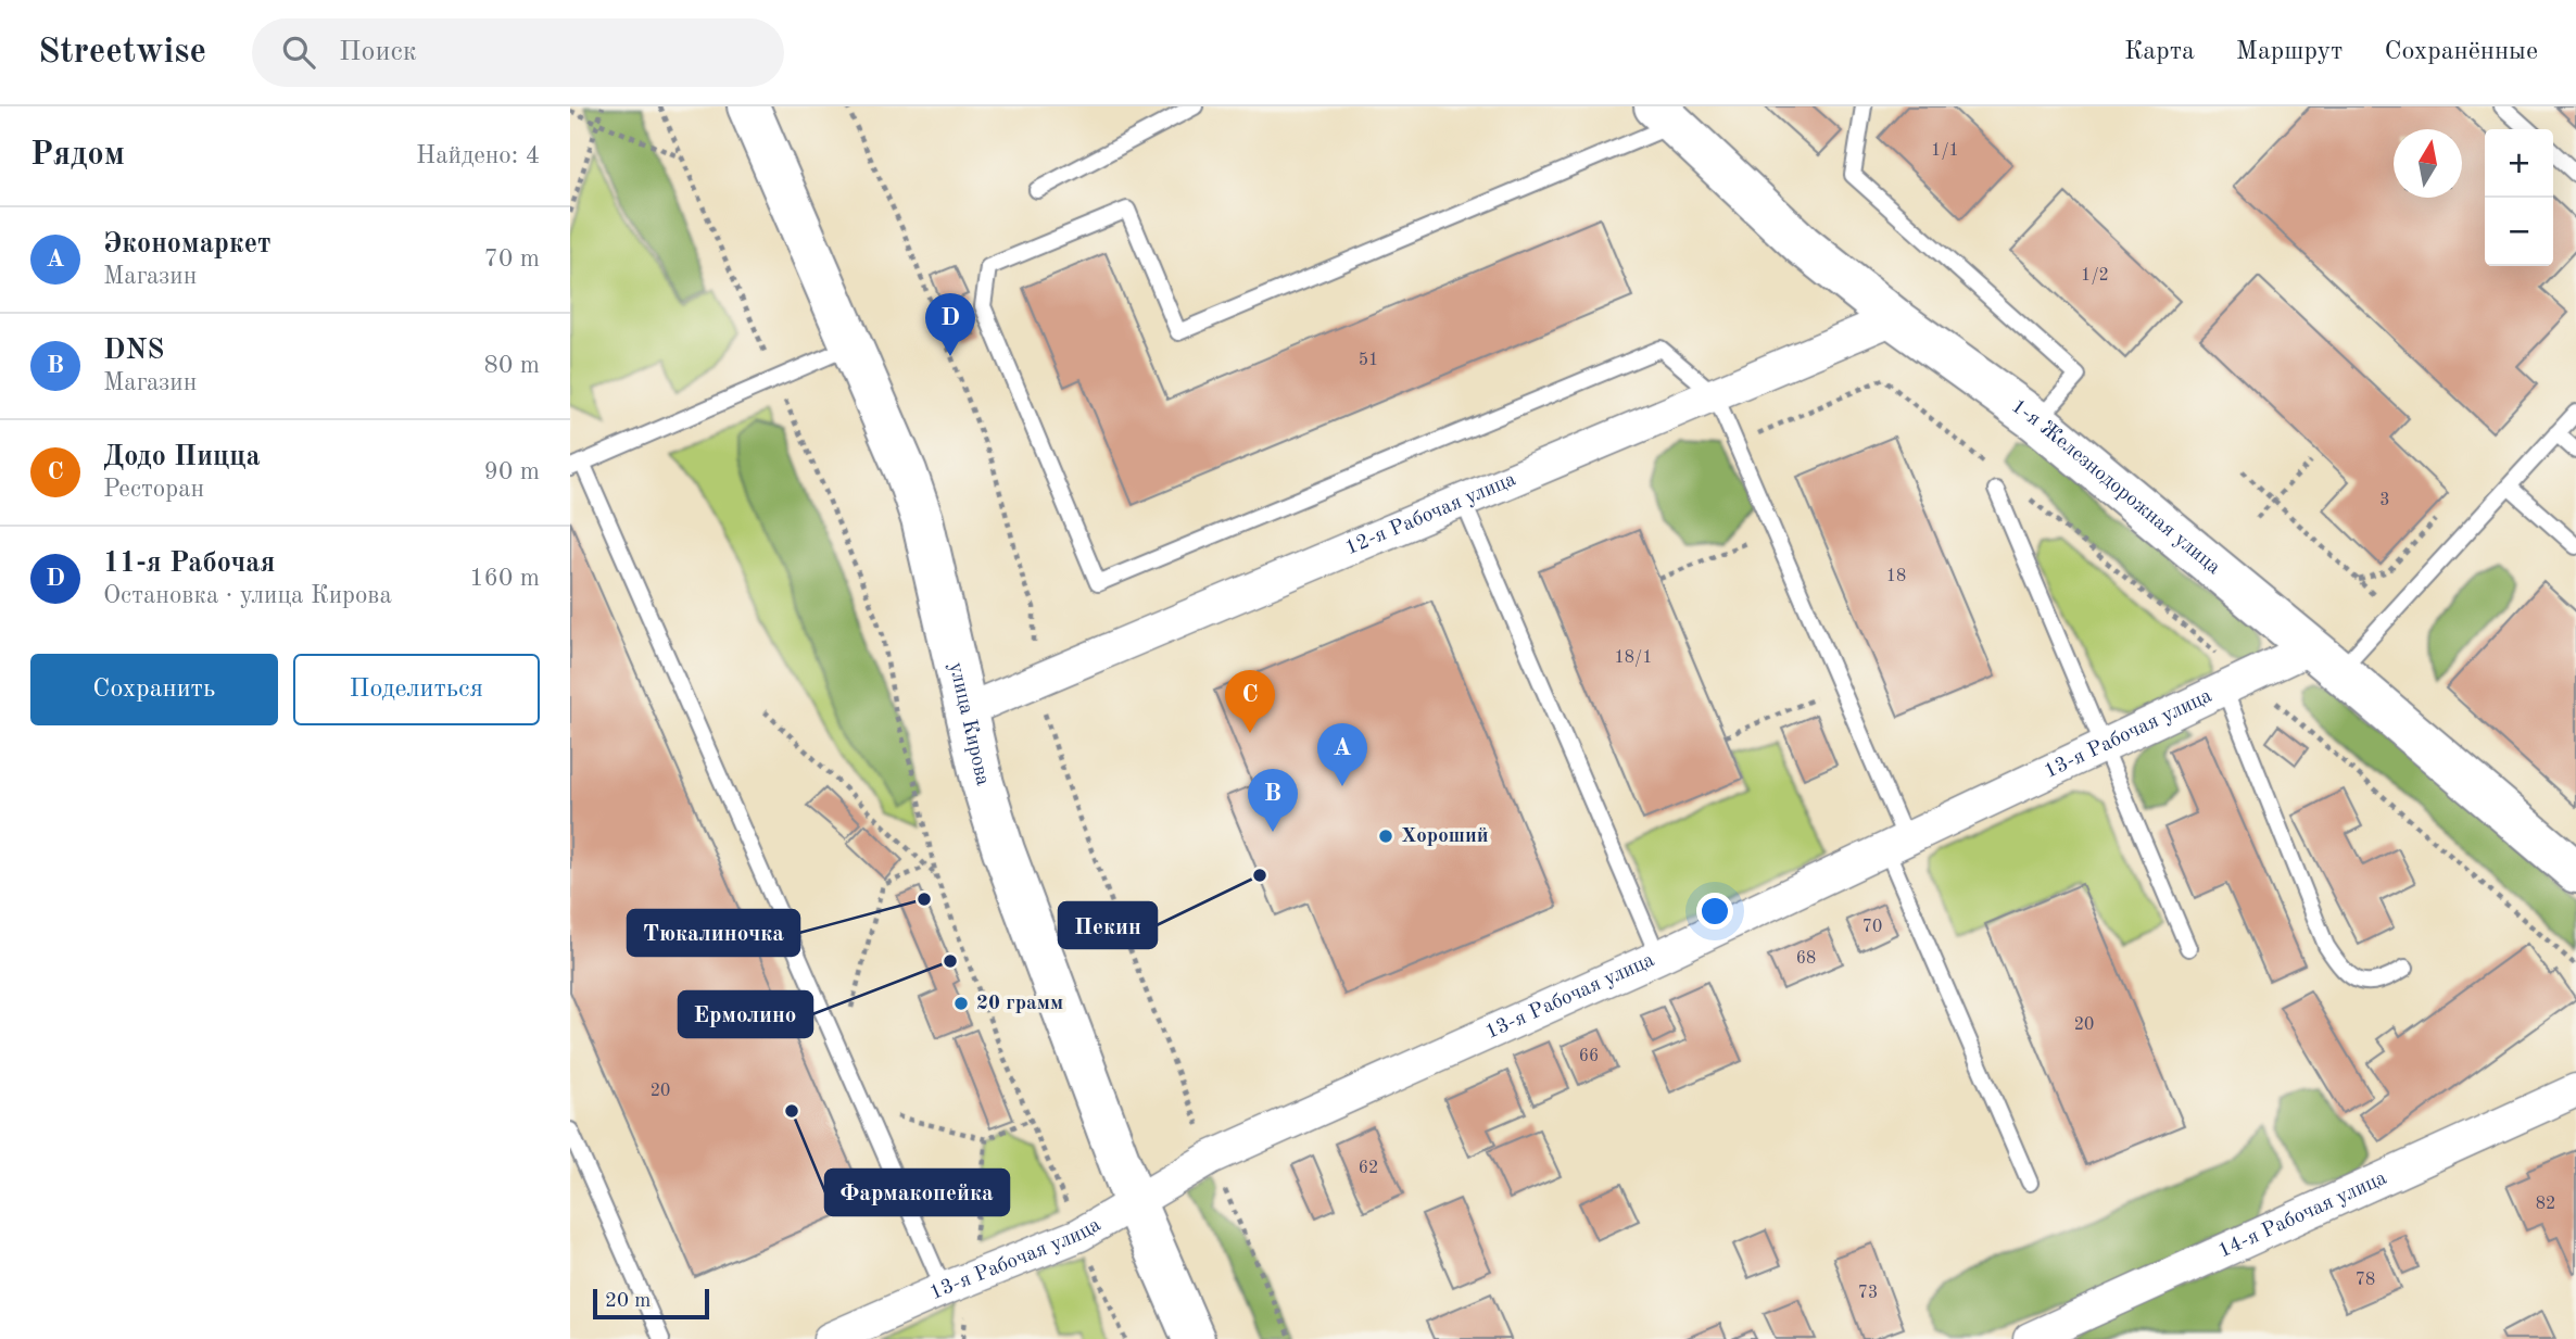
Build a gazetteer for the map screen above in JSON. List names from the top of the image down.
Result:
{
  "streets": {
    "main road": ["1-я Железнодорожная улица", "улица Кирова"],
    "street": ["12-я Рабочая улица", "13-я Рабочая улица", "14-я Рабочая улица"]
  },
  "crossings": [
    ["1-я Железнодорожная улица", "12-я Рабочая улица"],
    ["1-я Железнодорожная улица", "13-я Рабочая улица"],
    ["12-я Рабочая улица", "улица Кирова"],
    ["улица Кирова", "13-я Рабочая улица"]
  ],
  "places": [
    "Хороший",
    "Пекин",
    "Тюкалиночка",
    "Ермолино",
    "20 грамм",
    "Фармакопейка"
  ],
  "house_numbers": [
    "1/1",
    "1/2",
    "51",
    "3",
    "18",
    "18/1",
    "70",
    "68",
    "20",
    "66",
    "20",
    "62",
    "82",
    "78",
    "73"
  ],
  "scale_bar": "20 m",
  "north": "top",
  "page": {
    "header": "Streetwise",
    "search": "Поиск",
    "nav": ["Карта", "Маршрут", "Сохранённые"],
    "heading": ["Рядом", "Найдено: 4"],
    "map_buttons": ["+", "−"],
    "list": [
      {
        "mark": "A",
        "name": "Экономаркет",
        "note": "Магазин",
        "value": "70 m"
      },
      {
        "mark": "B",
        "name": "DNS",
        "note": "Магазин",
        "value": "80 m"
      },
      {
        "mark": "C",
        "name": "Додо Пицца",
        "note": "Ресторан",
        "value": "90 m"
      },
      {
        "mark": "D",
        "name": "11-я Рабочая",
        "note": "Остановка · улица Кирова",
        "value": "160 m"
      }
    ],
    "pins": [
      "D",
      "C",
      "A",
      "B"
    ],
    "buttons": ["Сохранить", "Поделиться"],
    "scale": "20 m"
  }
}
